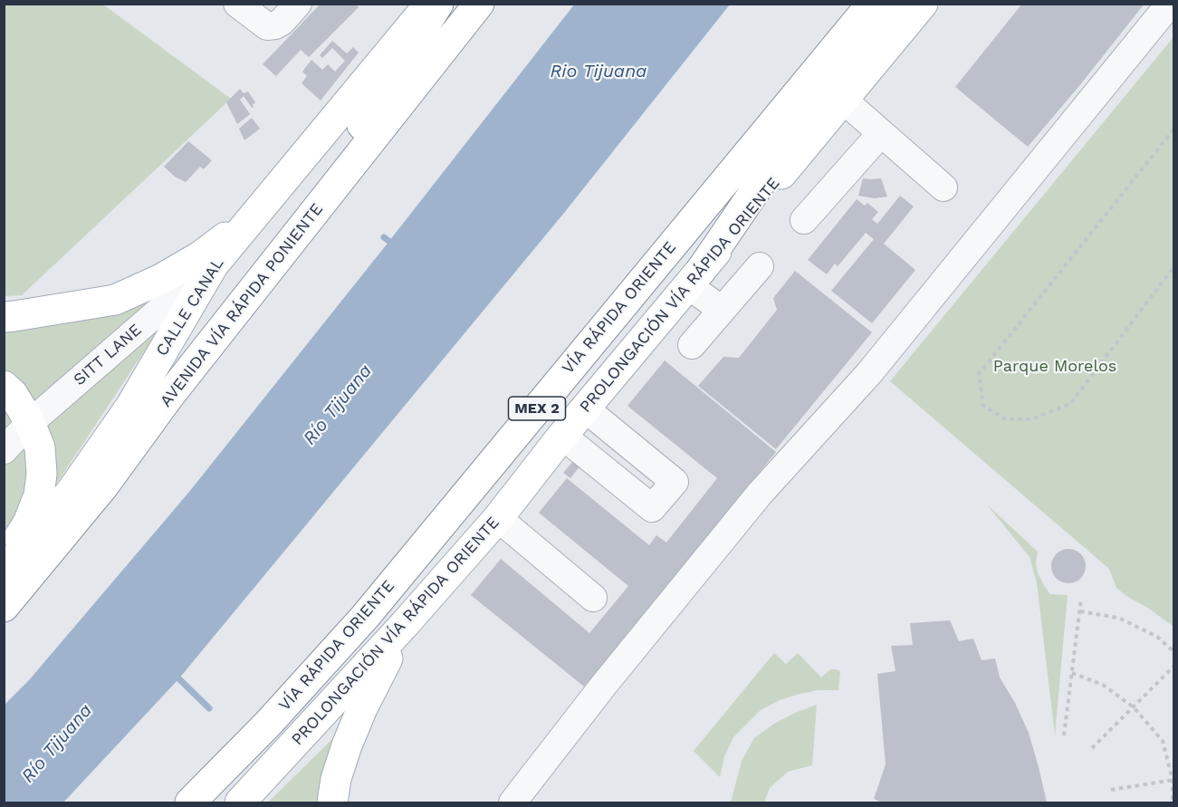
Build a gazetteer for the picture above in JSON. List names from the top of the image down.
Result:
{
  "streets": {
    "main road": [
      "PROLONGACIÓN VÍA RÁPIDA ORIENTE",
      "AVENIDA VÍA RÁPIDA PONIENTE",
      "CALLE CANAL",
      "VÍA RÁPIDA ORIENTE",
      "MEX 2"
    ],
    "street": ["SITT LANE"]
  },
  "crossings": [
    ["CALLE CANAL", "SITT LANE"]
  ],
  "water": ["Rio Tijuana", "Río Tijuana"],
  "parks": ["Parque Morelos"]
}
